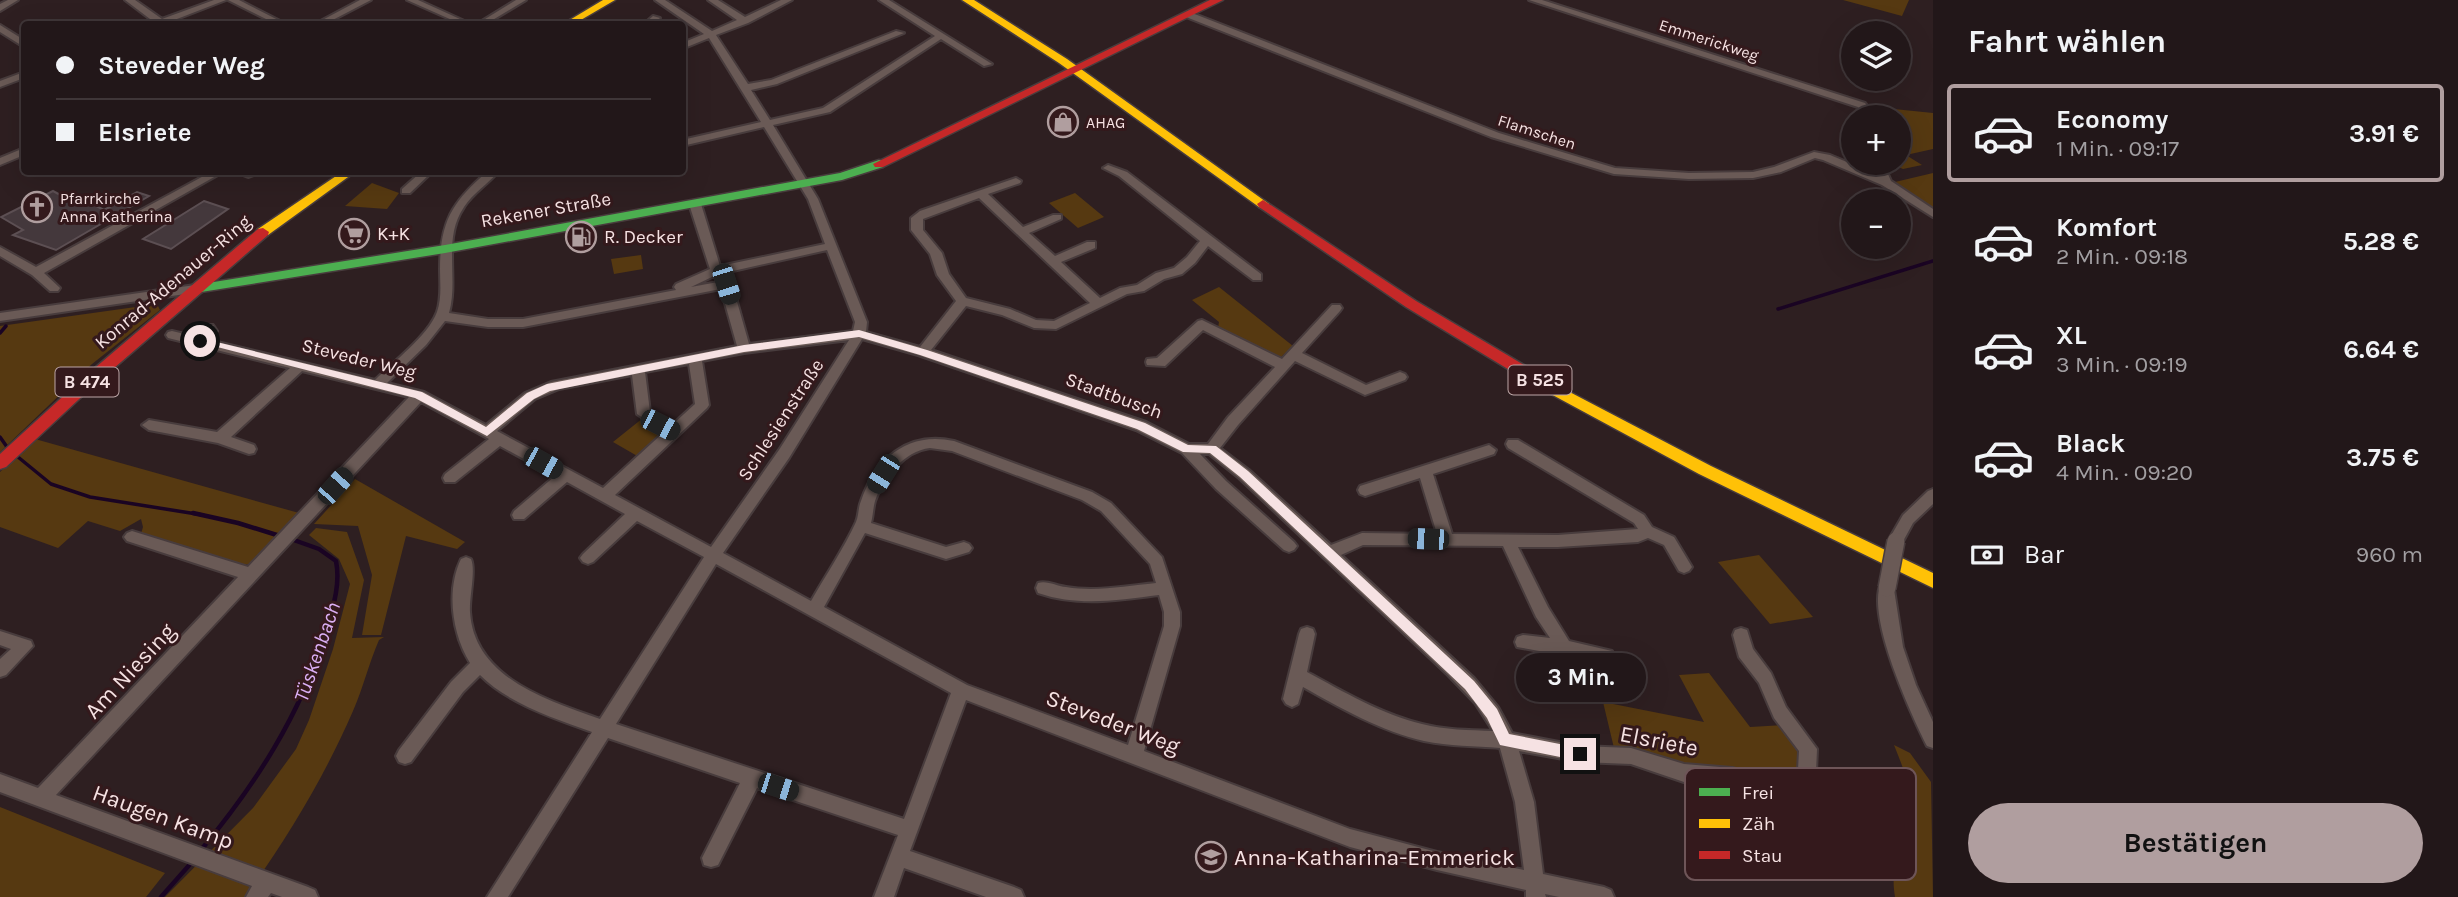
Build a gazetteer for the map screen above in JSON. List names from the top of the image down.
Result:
{
  "streets": {
    "main road": [
      "Rekener Straße",
      "Konrad-Adenauer-Ring",
      "B 525",
      "B 474"
    ],
    "street": [
      "Emmerickweg",
      "Flamschen",
      "Steveder Weg",
      "Stadtbusch",
      "Schlesienstraße",
      "Am Niesing",
      "Elsriete",
      "Haugen Kamp"
    ]
  },
  "crossings": [
    ["Flamschen", "Rekener Straße"],
    ["Rekener Straße", "Konrad-Adenauer-Ring"],
    ["Rekener Straße", "B 525"],
    ["Steveder Weg", "Stadtbusch"],
    ["Steveder Weg", "Schlesienstraße"],
    ["Steveder Weg", "Am Niesing"],
    ["Stadtbusch", "Schlesienstraße"],
    ["Am Niesing", "Haugen Kamp"]
  ],
  "water": ["Tüskenbach"],
  "places": {
    "shop": ["AHAG"],
    "church": ["Pfarrkirche Anna Katherina"],
    "supermarket": ["K+K"],
    "fuel station": ["R. Decker"],
    "school or university": ["Anna-Katharina-Emmerick"]
  },
  "legend": ["Frei", "Zäh", "Stau"],
  "page": {
    "heading": "Fahrt wählen",
    "map_buttons": ["+", "−"],
    "banner": ["Steveder Weg", "Elsriete"],
    "list": [
      {
        "name": "Economy",
        "note": "1 Min. · 09:17",
        "value": "3.91 €"
      },
      {
        "name": "Komfort",
        "note": "2 Min. · 09:18",
        "value": "5.28 €"
      },
      {
        "name": "XL",
        "note": "3 Min. · 09:19",
        "value": "6.64 €"
      },
      {
        "name": "Black",
        "note": "4 Min. · 09:20",
        "value": "3.75 €"
      }
    ],
    "pay": ["Bar", "960 m"],
    "bubble": "3 Min.",
    "buttons": "Bestätigen"
  }
}
